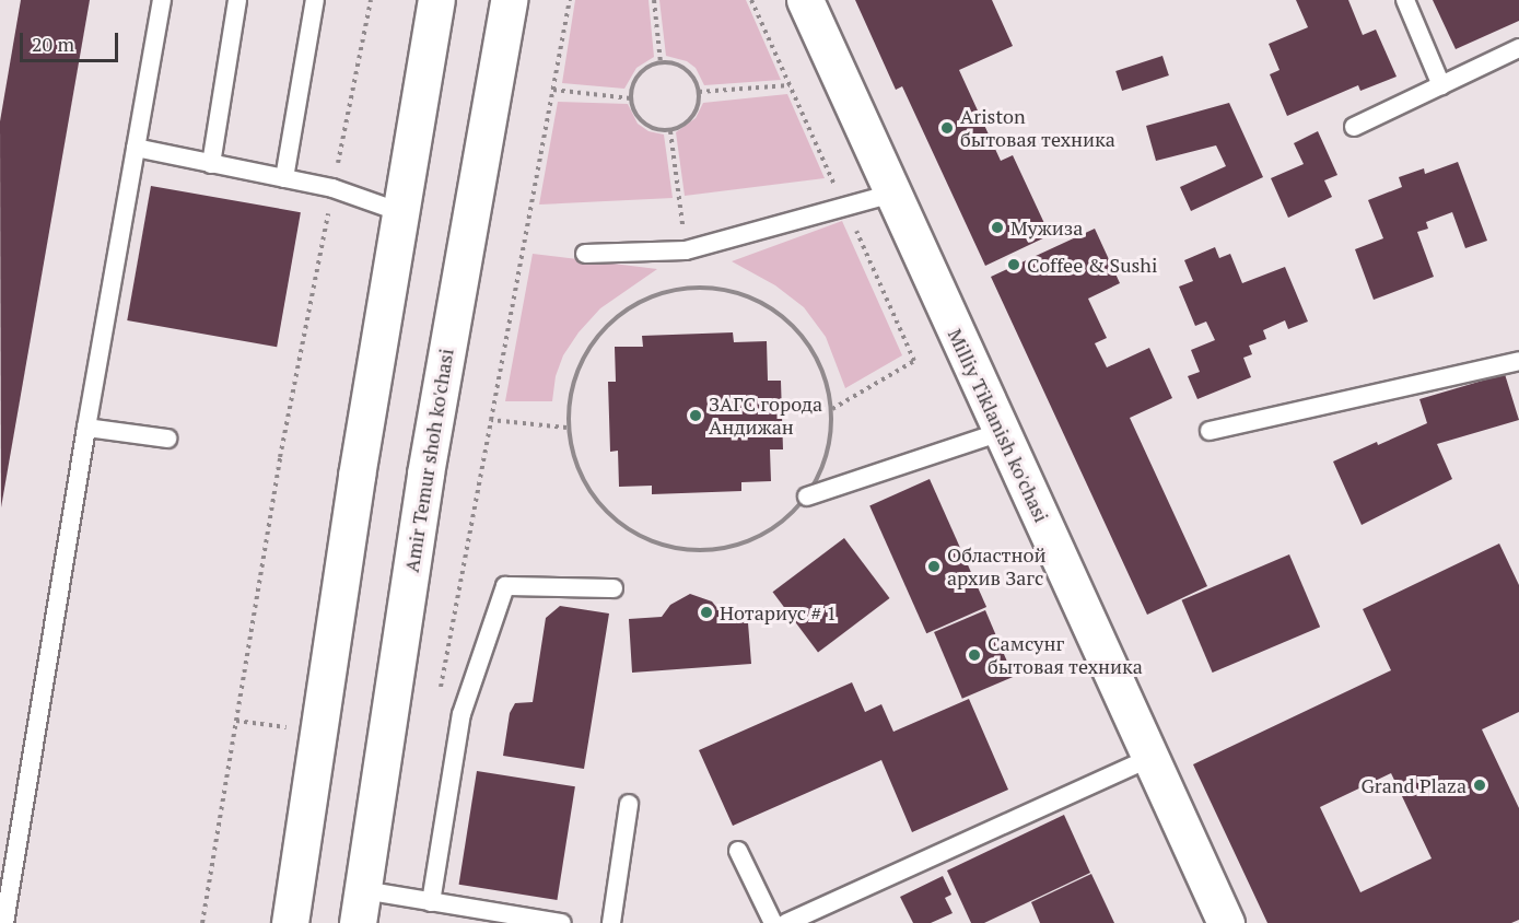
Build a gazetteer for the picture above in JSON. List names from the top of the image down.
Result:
{
  "streets": {
    "main road": ["Milliy Tiklanish ko'chasi", "Amir Temur shoh ko'chasi"]
  },
  "places": [
    "Ariston бытовая техника",
    "Мужиза",
    "Coffee & Sushi",
    "ЗАГС города Андижан",
    "Областной архив Загс",
    "Нотариус # 1",
    "Самсунг бытовая техника",
    "Grand Plaza"
  ],
  "scale_bar": "20 m"
}
